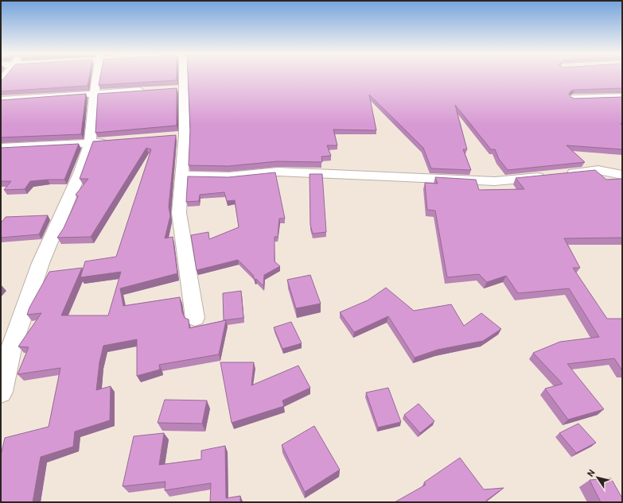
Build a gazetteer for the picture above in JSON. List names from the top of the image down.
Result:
{
  "north": "top left"
}
